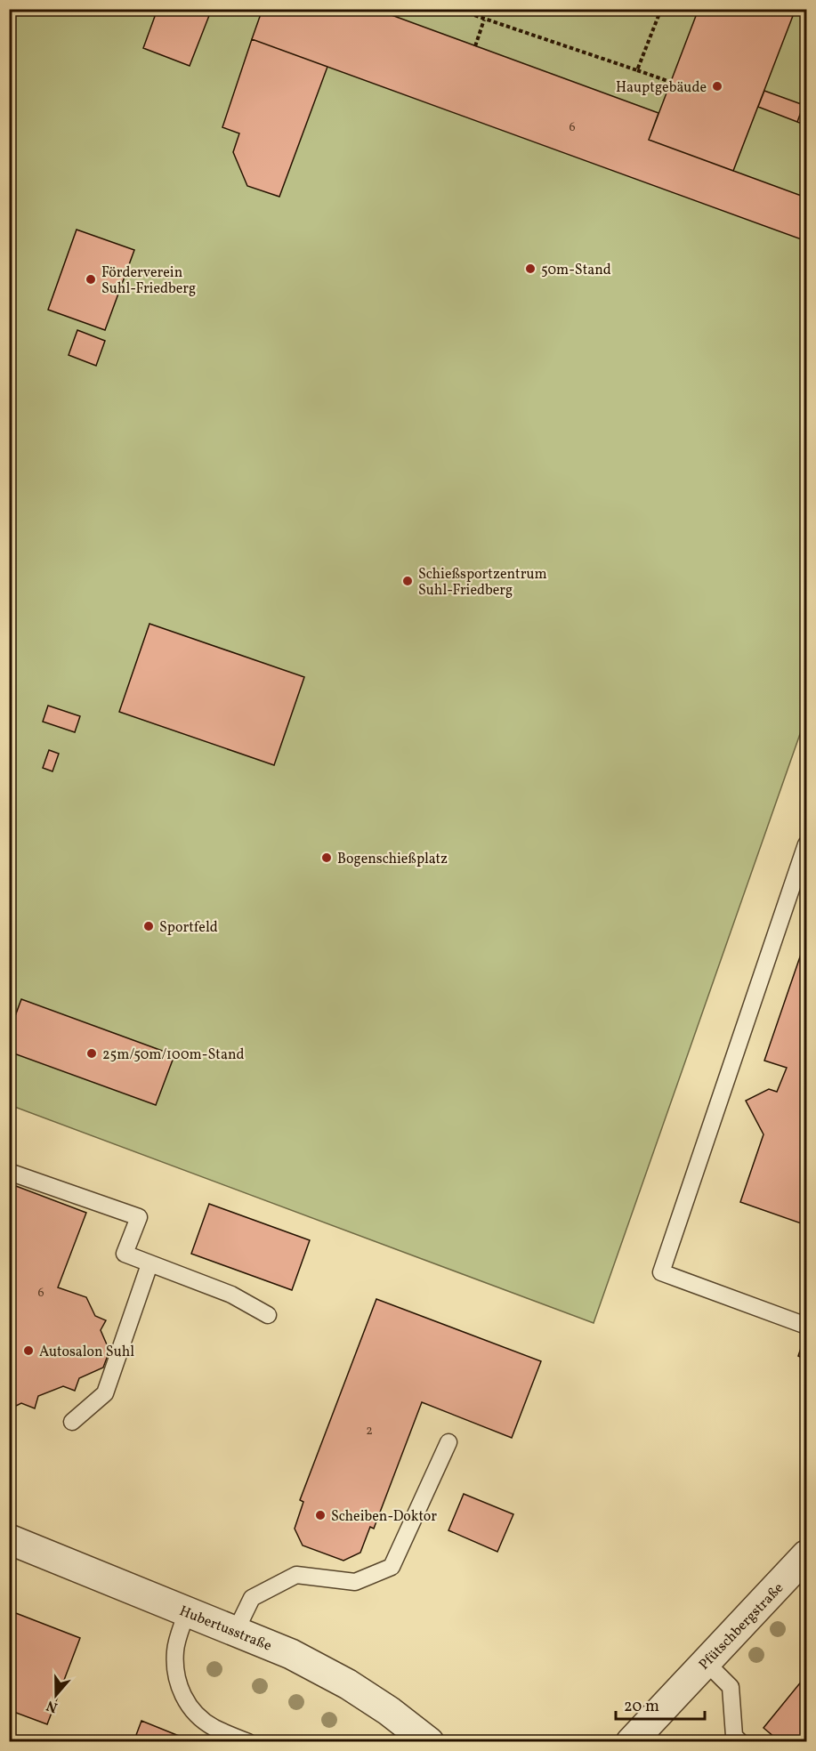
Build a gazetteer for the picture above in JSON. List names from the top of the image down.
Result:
{
  "streets": {
    "street": ["Pfütschbergstraße", "Hubertusstraße"]
  },
  "places": [
    "Hauptgebäude",
    "50m-Stand",
    "Förderverein Suhl-Friedberg",
    "Schießsportzentrum Suhl-Friedberg",
    "Bogenschießplatz",
    "Sportfeld",
    "25m/50m/100m-Stand",
    "Autosalon Suhl",
    "Scheiben-Doktor"
  ],
  "house_numbers": ["6", "6", "2"],
  "scale_bar": "20 m",
  "north": "bottom"
}
